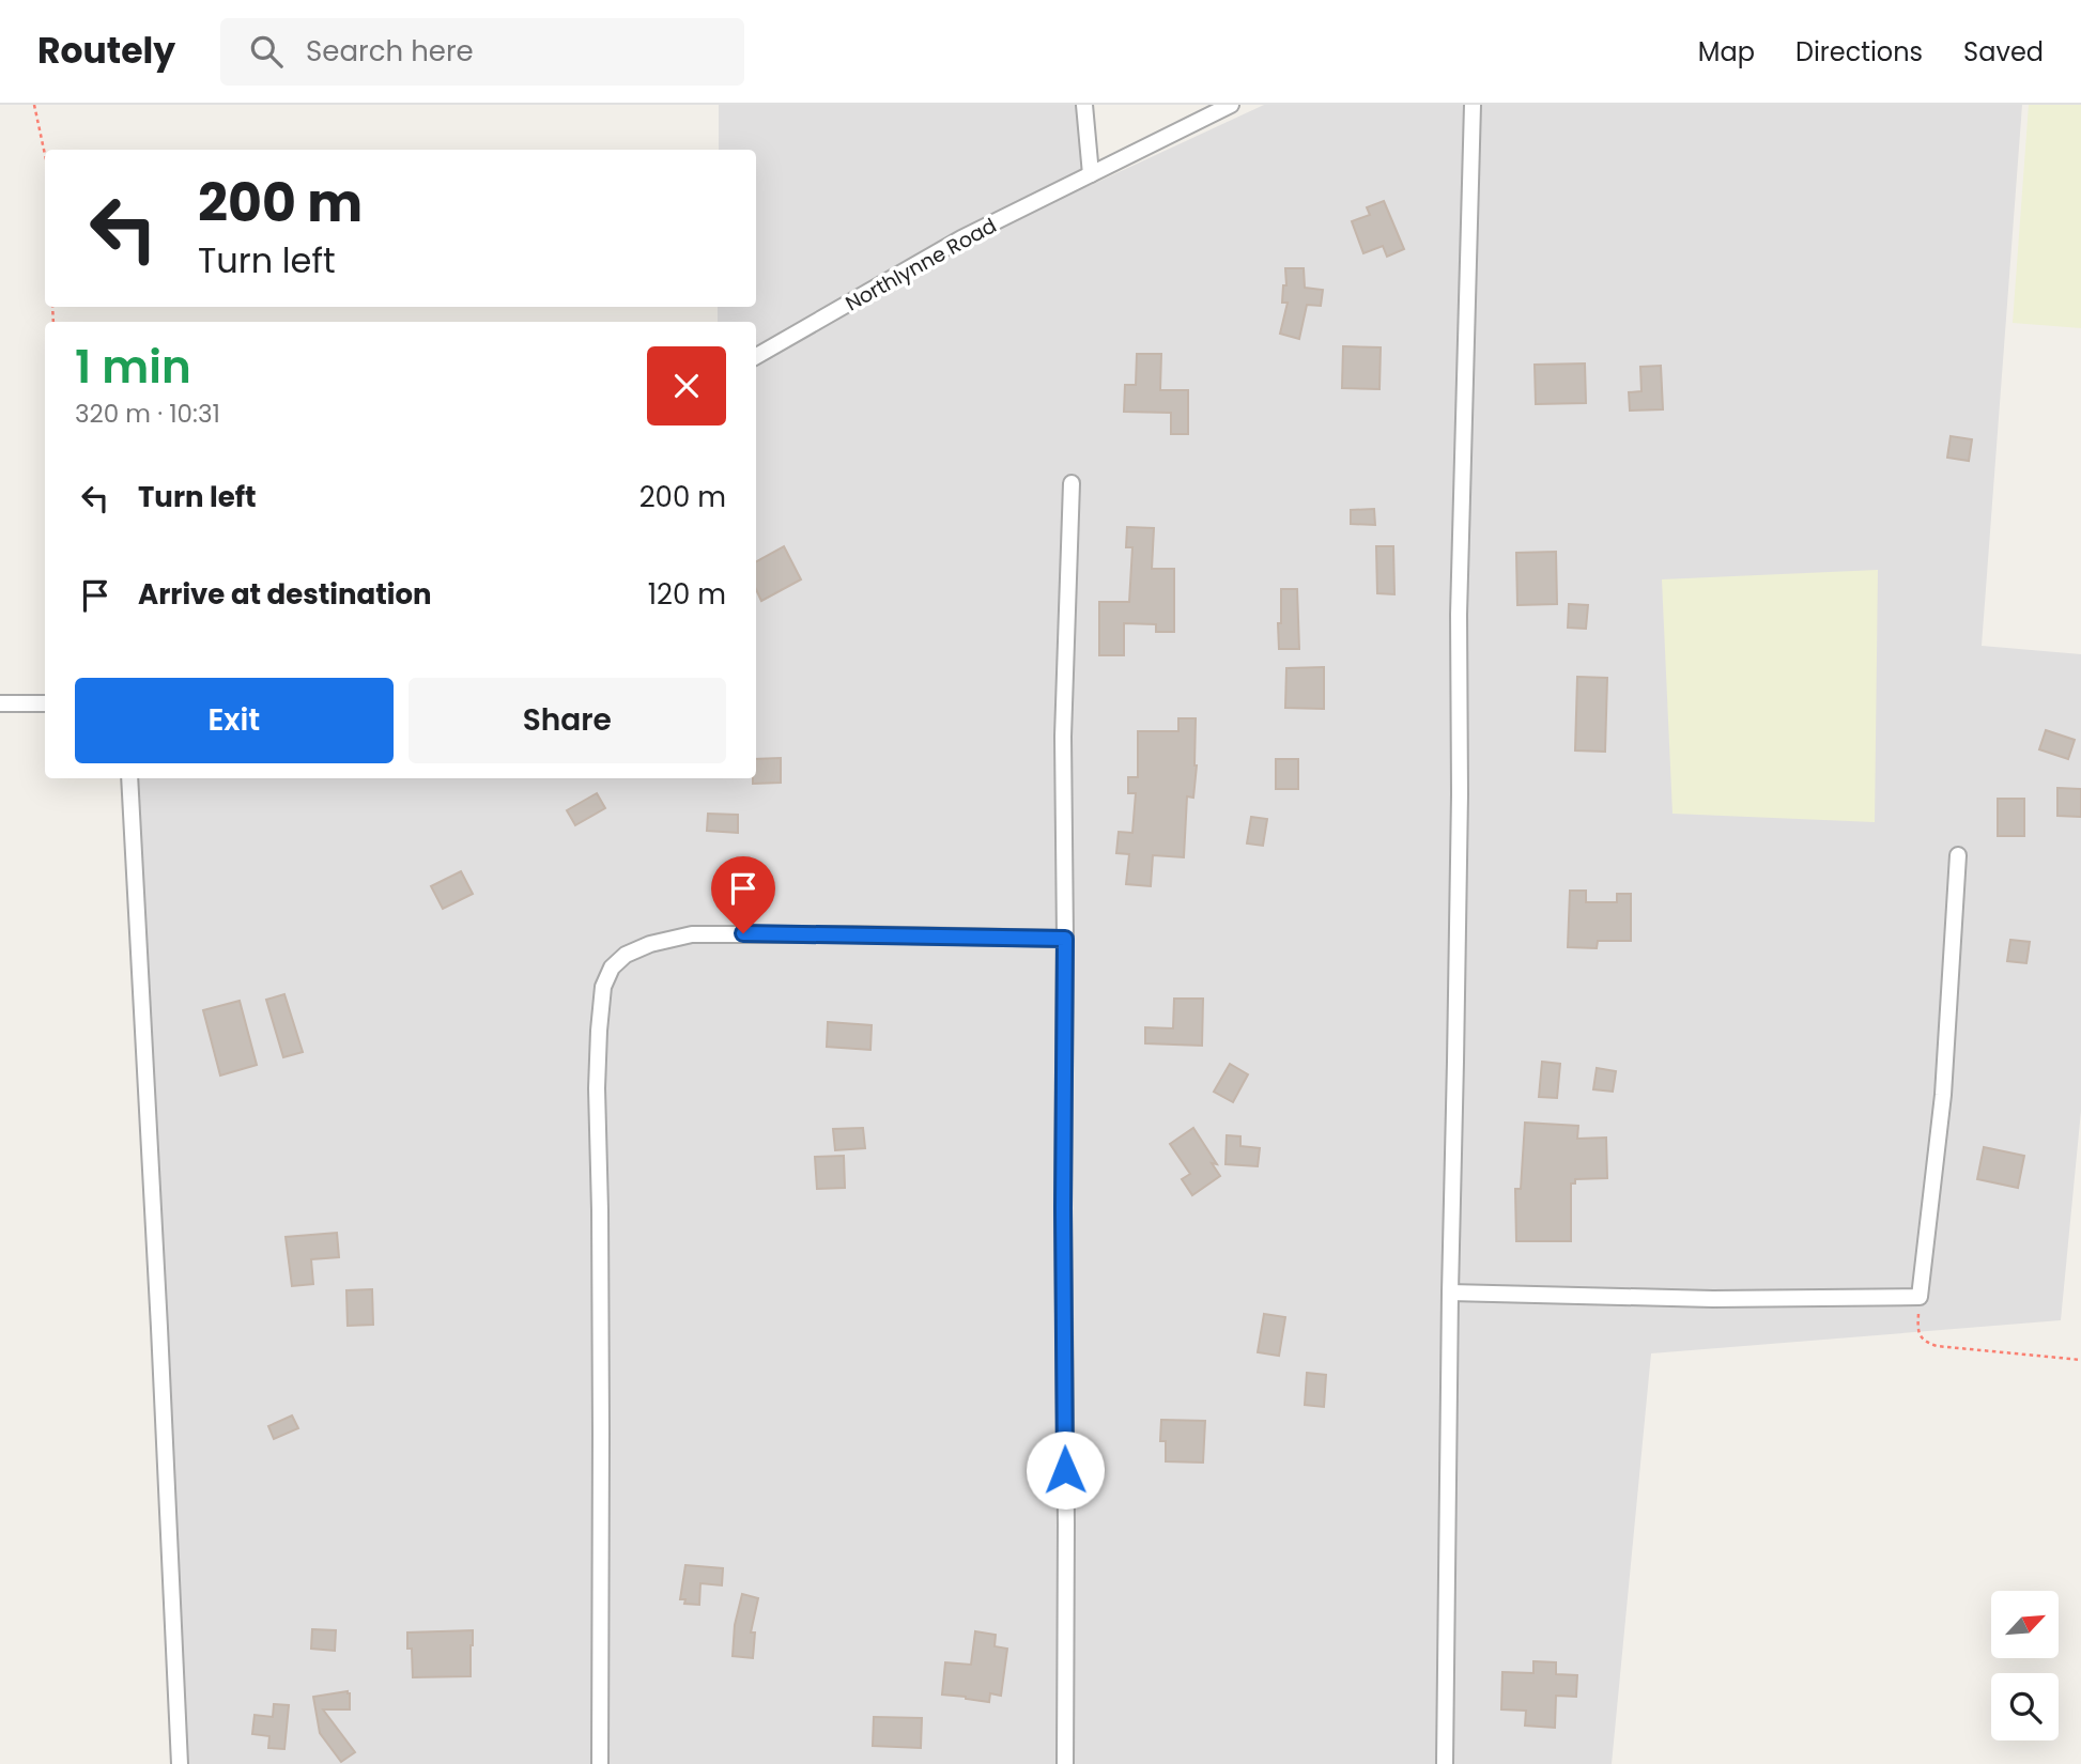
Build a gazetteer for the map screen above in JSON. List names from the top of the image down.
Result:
{
  "streets": {
    "street": ["Northlynne Road"]
  },
  "north": "top right",
  "page": {
    "header": "Routely",
    "search": "Search here",
    "nav": ["Map", "Directions", "Saved"],
    "turn": ["200 m", "Turn left"],
    "heading": ["1 min", "320 m · 10:31"],
    "list": [
      {
        "name": "Turn left",
        "value": "200 m"
      },
      {
        "name": "Arrive at destination",
        "value": "120 m"
      }
    ],
    "buttons": ["Exit", "Share"]
  }
}
